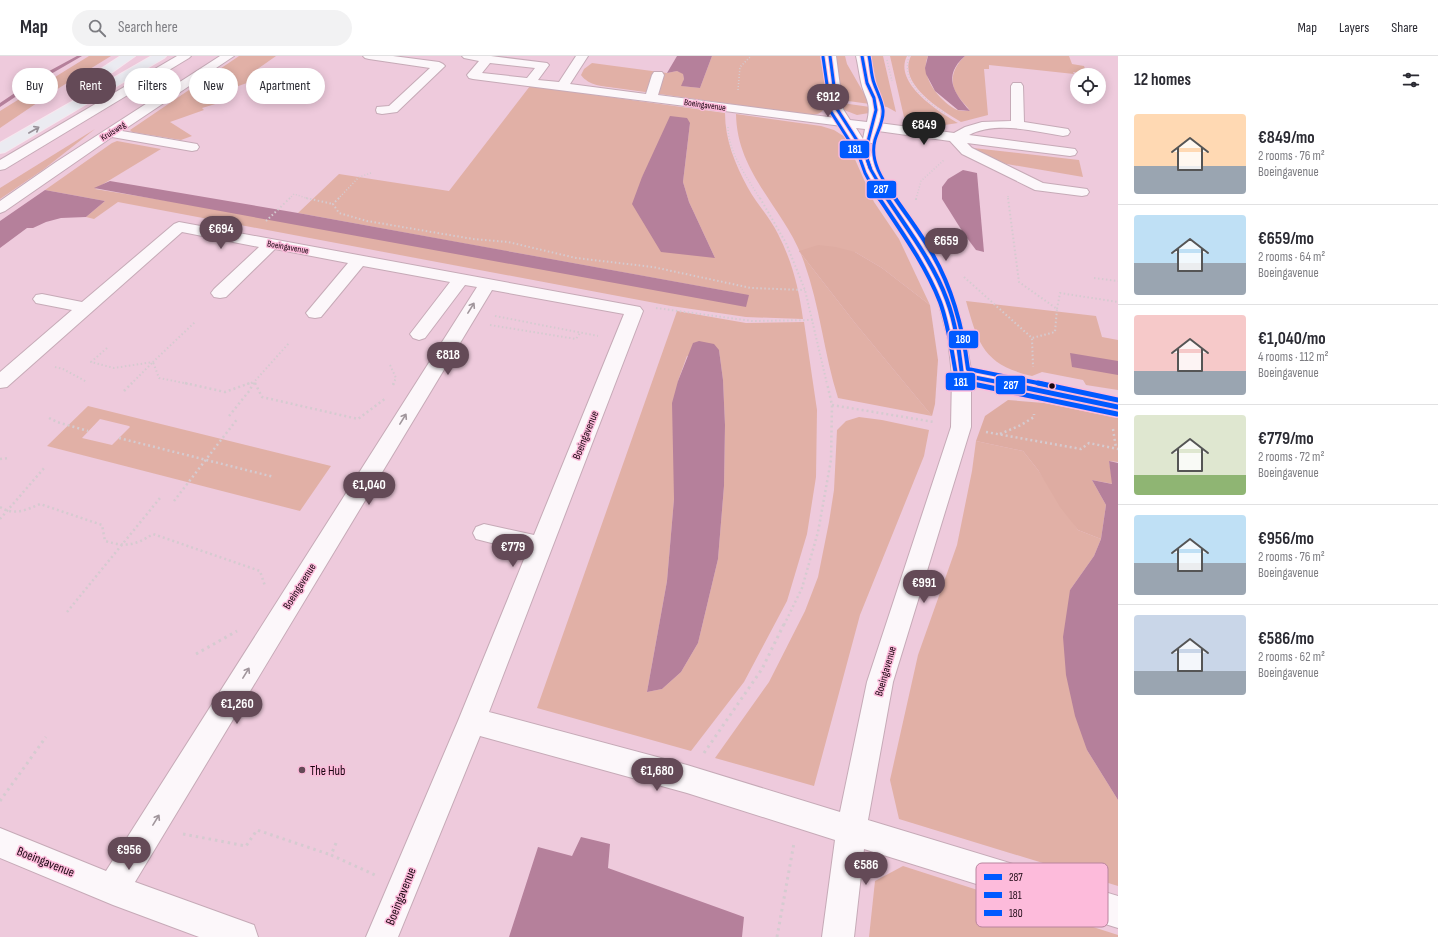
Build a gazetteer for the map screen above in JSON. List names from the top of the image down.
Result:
{
  "streets": {
    "street": ["Boeingavenue", "Kruisweg"]
  },
  "places": ["The Hub"],
  "lines": ["transit line 287", "transit line 180", "transit line 181"],
  "legend": ["287", "181", "180"],
  "page": {
    "header": "Map",
    "search": "Search here",
    "nav": ["Map", "Layers", "Share"],
    "heading": "12 homes",
    "chip": [
      "Buy",
      "Rent",
      "Filters",
      "New",
      "Apartment"
    ],
    "price": [
      "€912",
      "€849",
      "€694",
      "€659",
      "€818",
      "€1,040",
      "€779",
      "€991",
      "€1,260",
      "€1,680",
      "€956",
      "€586"
    ],
    "list": [
      {
        "name": "€849/mo",
        "note": "2 rooms · 76 m² · Boeingavenue"
      },
      {
        "name": "€659/mo",
        "note": "2 rooms · 64 m² · Boeingavenue"
      },
      {
        "name": "€1,040/mo",
        "note": "4 rooms · 112 m² · Boeingavenue"
      },
      {
        "name": "€779/mo",
        "note": "2 rooms · 72 m² · Boeingavenue"
      },
      {
        "name": "€956/mo",
        "note": "2 rooms · 76 m² · Boeingavenue"
      },
      {
        "name": "€586/mo",
        "note": "2 rooms · 62 m² · Boeingavenue"
      }
    ]
  }
}
